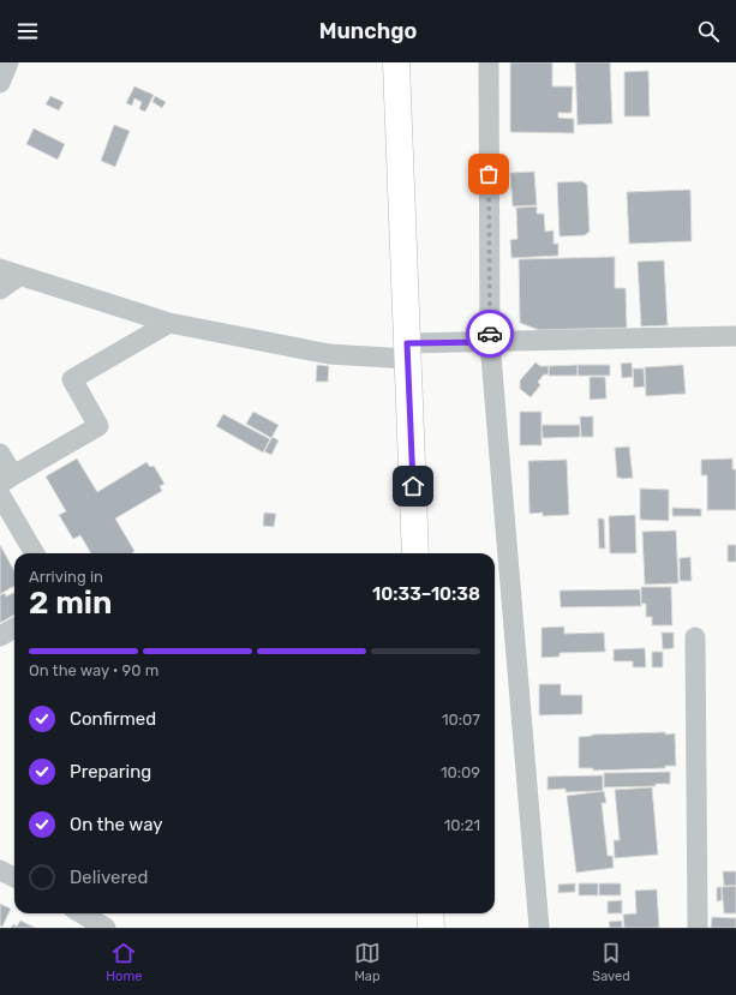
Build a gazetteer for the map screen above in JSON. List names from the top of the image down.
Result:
{
  "page": {
    "header": "Munchgo",
    "heading": ["2 min", "Arriving in", "10:33–10:38"],
    "bar": "On the way · 90 m",
    "list": [
      ["Confirmed", "10:07"],
      ["Preparing", "10:09"],
      ["On the way", "10:21"],
      "Delivered"
    ],
    "tabs": ["Home", "Map", "Saved"]
  }
}
